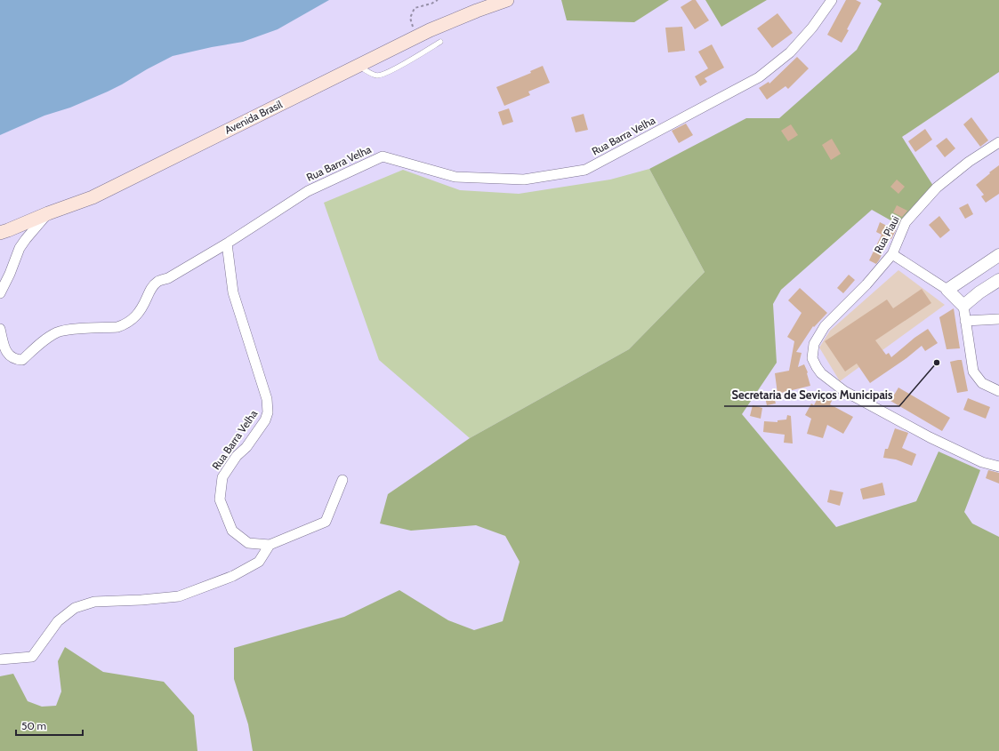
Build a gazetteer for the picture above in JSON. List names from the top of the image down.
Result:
{
  "streets": {
    "main road": ["Avenida Brasil"],
    "street": ["Rua Barra Velha", "Rua Piaui"]
  },
  "places": ["Secretaria de Seviços Municipais"],
  "scale_bar": "50 m"
}
